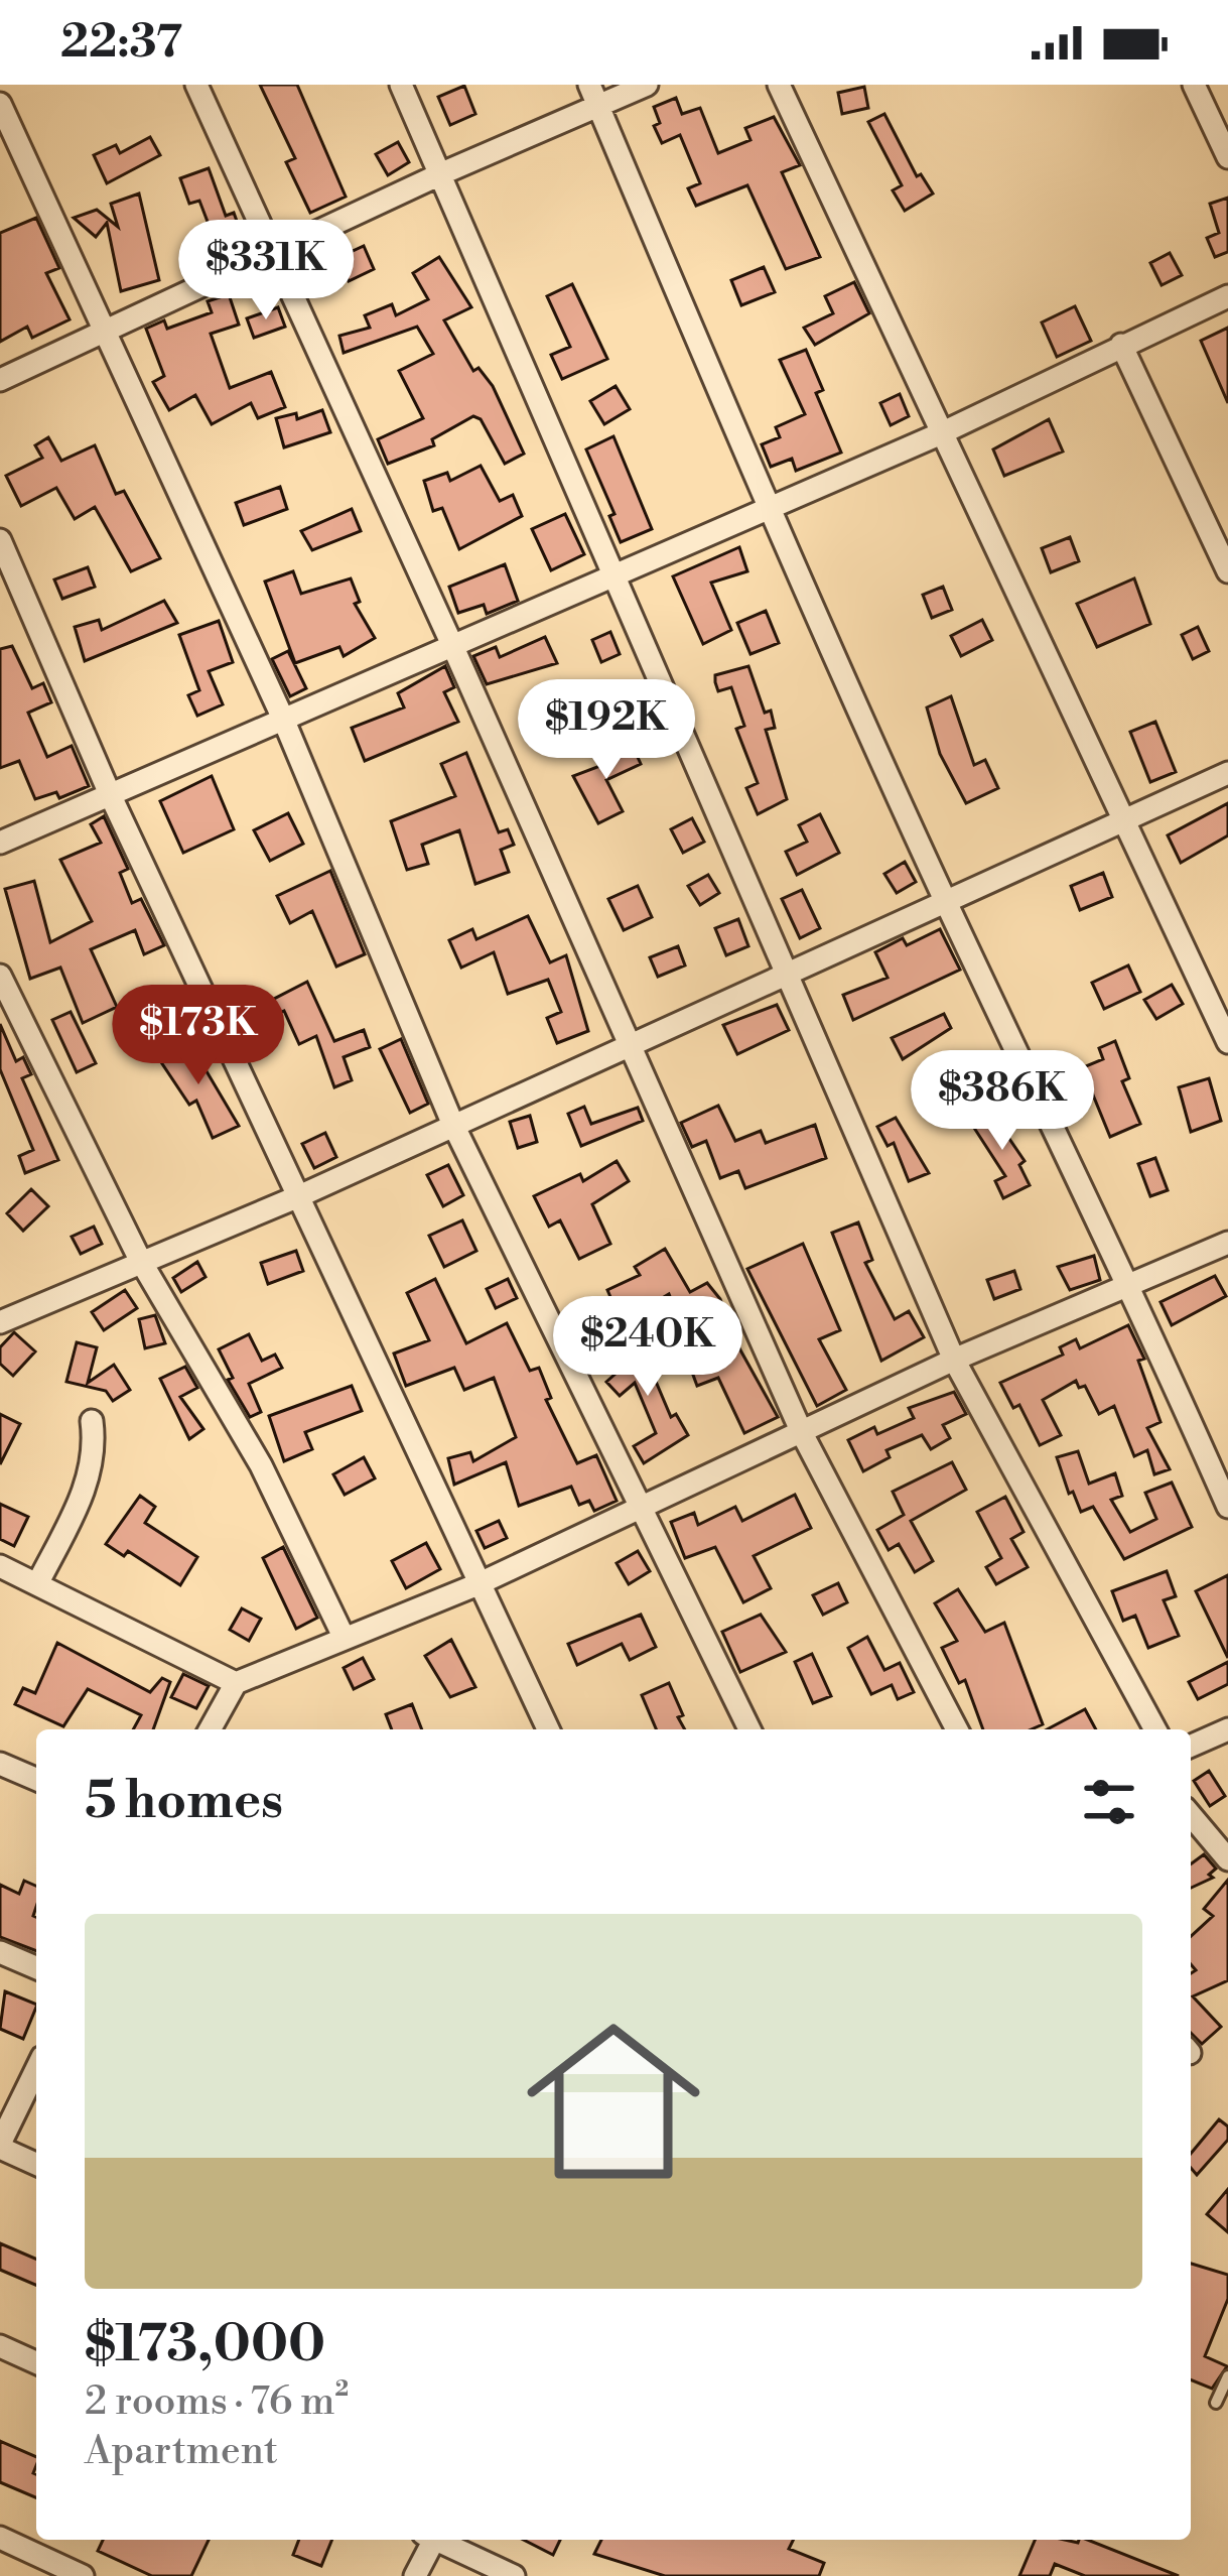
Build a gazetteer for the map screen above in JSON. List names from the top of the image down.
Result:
{
  "page": {
    "status": "22:37",
    "price": [
      "$331K",
      "$192K",
      "$173K",
      "$386K",
      "$240K"
    ],
    "heading": "5 homes",
    "list": [
      {
        "name": "$173,000",
        "note": "2 rooms · 76 m² · Apartment"
      }
    ]
  }
}
